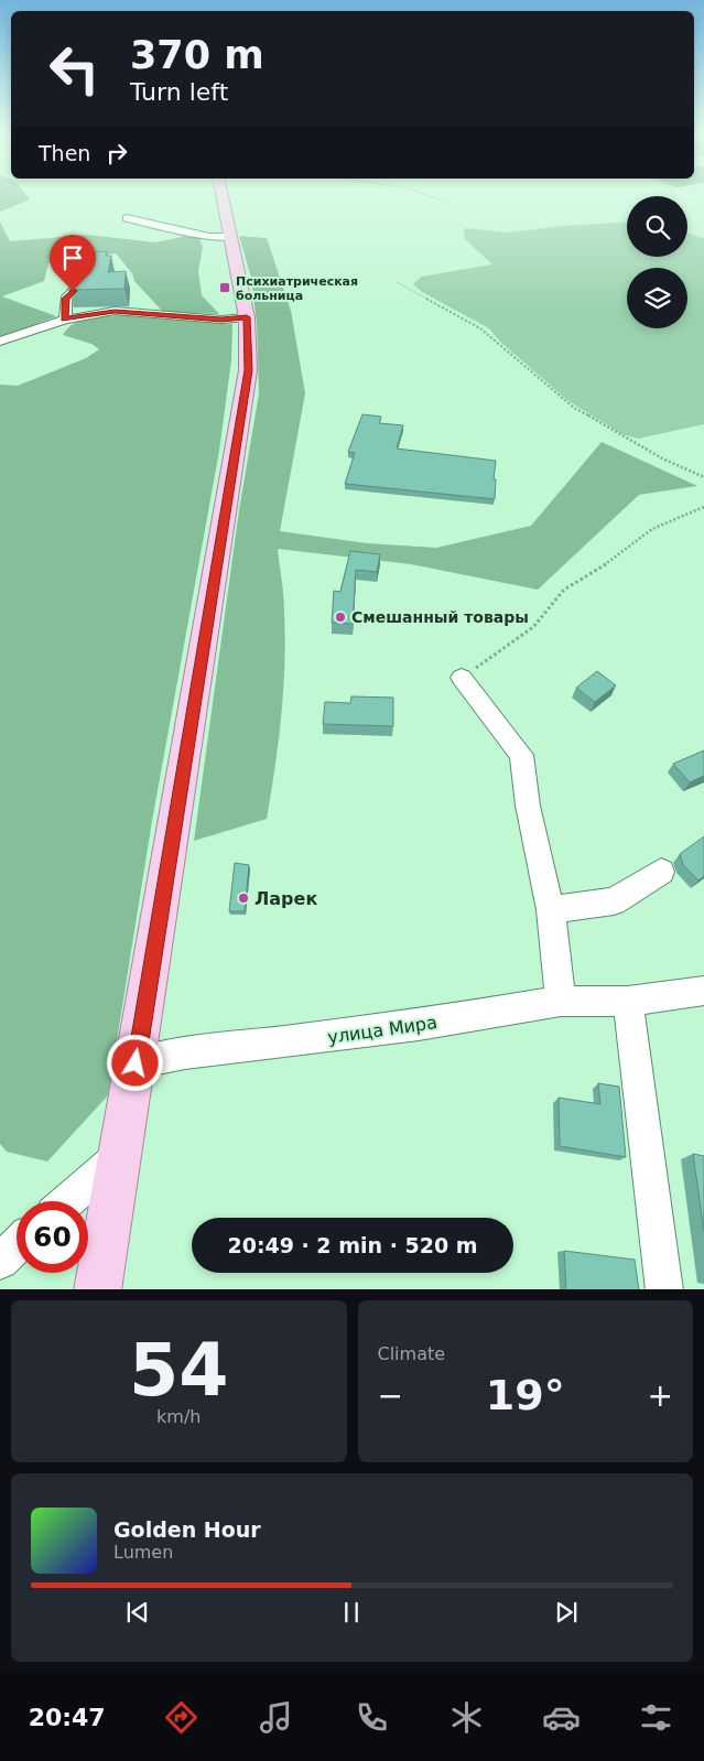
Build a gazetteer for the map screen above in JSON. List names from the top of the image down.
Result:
{
  "streets": {
    "street": ["улица Мира"]
  },
  "places": {
    "transit": ["Психиатрическая больница"],
    "other": ["Смешанный товары", "Ларек"]
  },
  "page": {
    "turn": ["370 m", "Turn left"],
    "then": "Then",
    "limit": "60",
    "trip": "20:49 · 2 min · 520 m",
    "tile": [
      ["54", "km/h"],
      "Climate"
    ],
    "heat": ["−", "19°", "+"],
    "song": ["Golden Hour", "Lumen"],
    "tabs": "20:47"
  }
}
